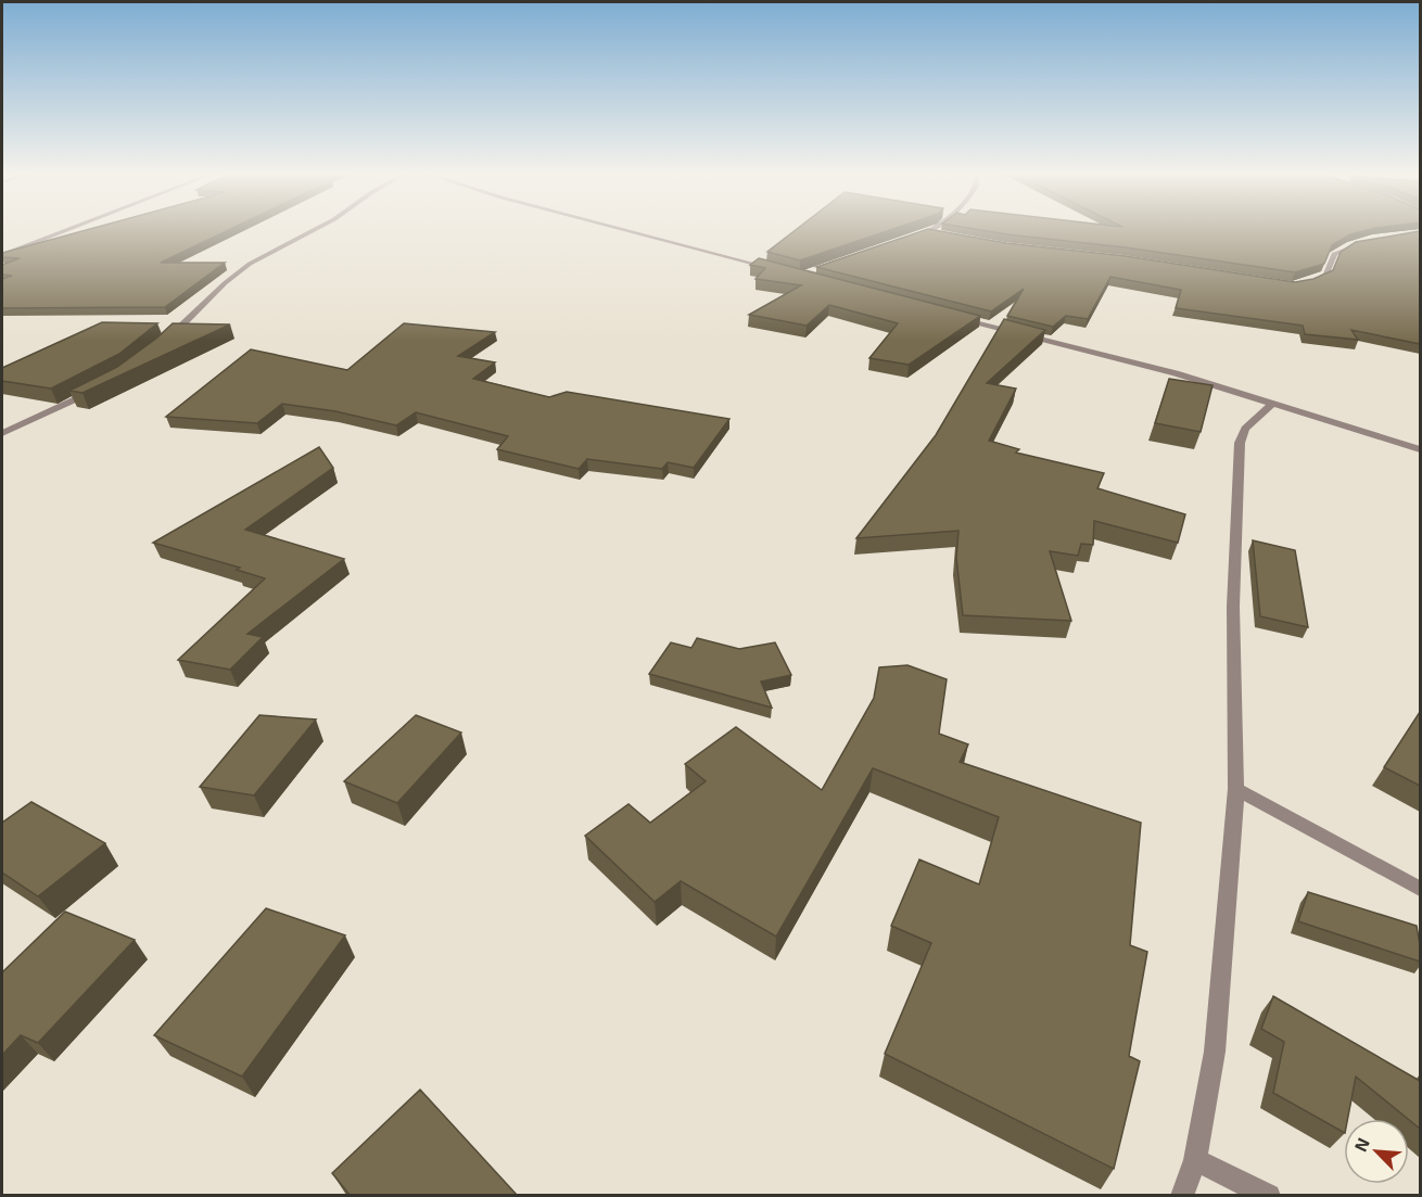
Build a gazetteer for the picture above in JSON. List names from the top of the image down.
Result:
{
  "north": "top left"
}
